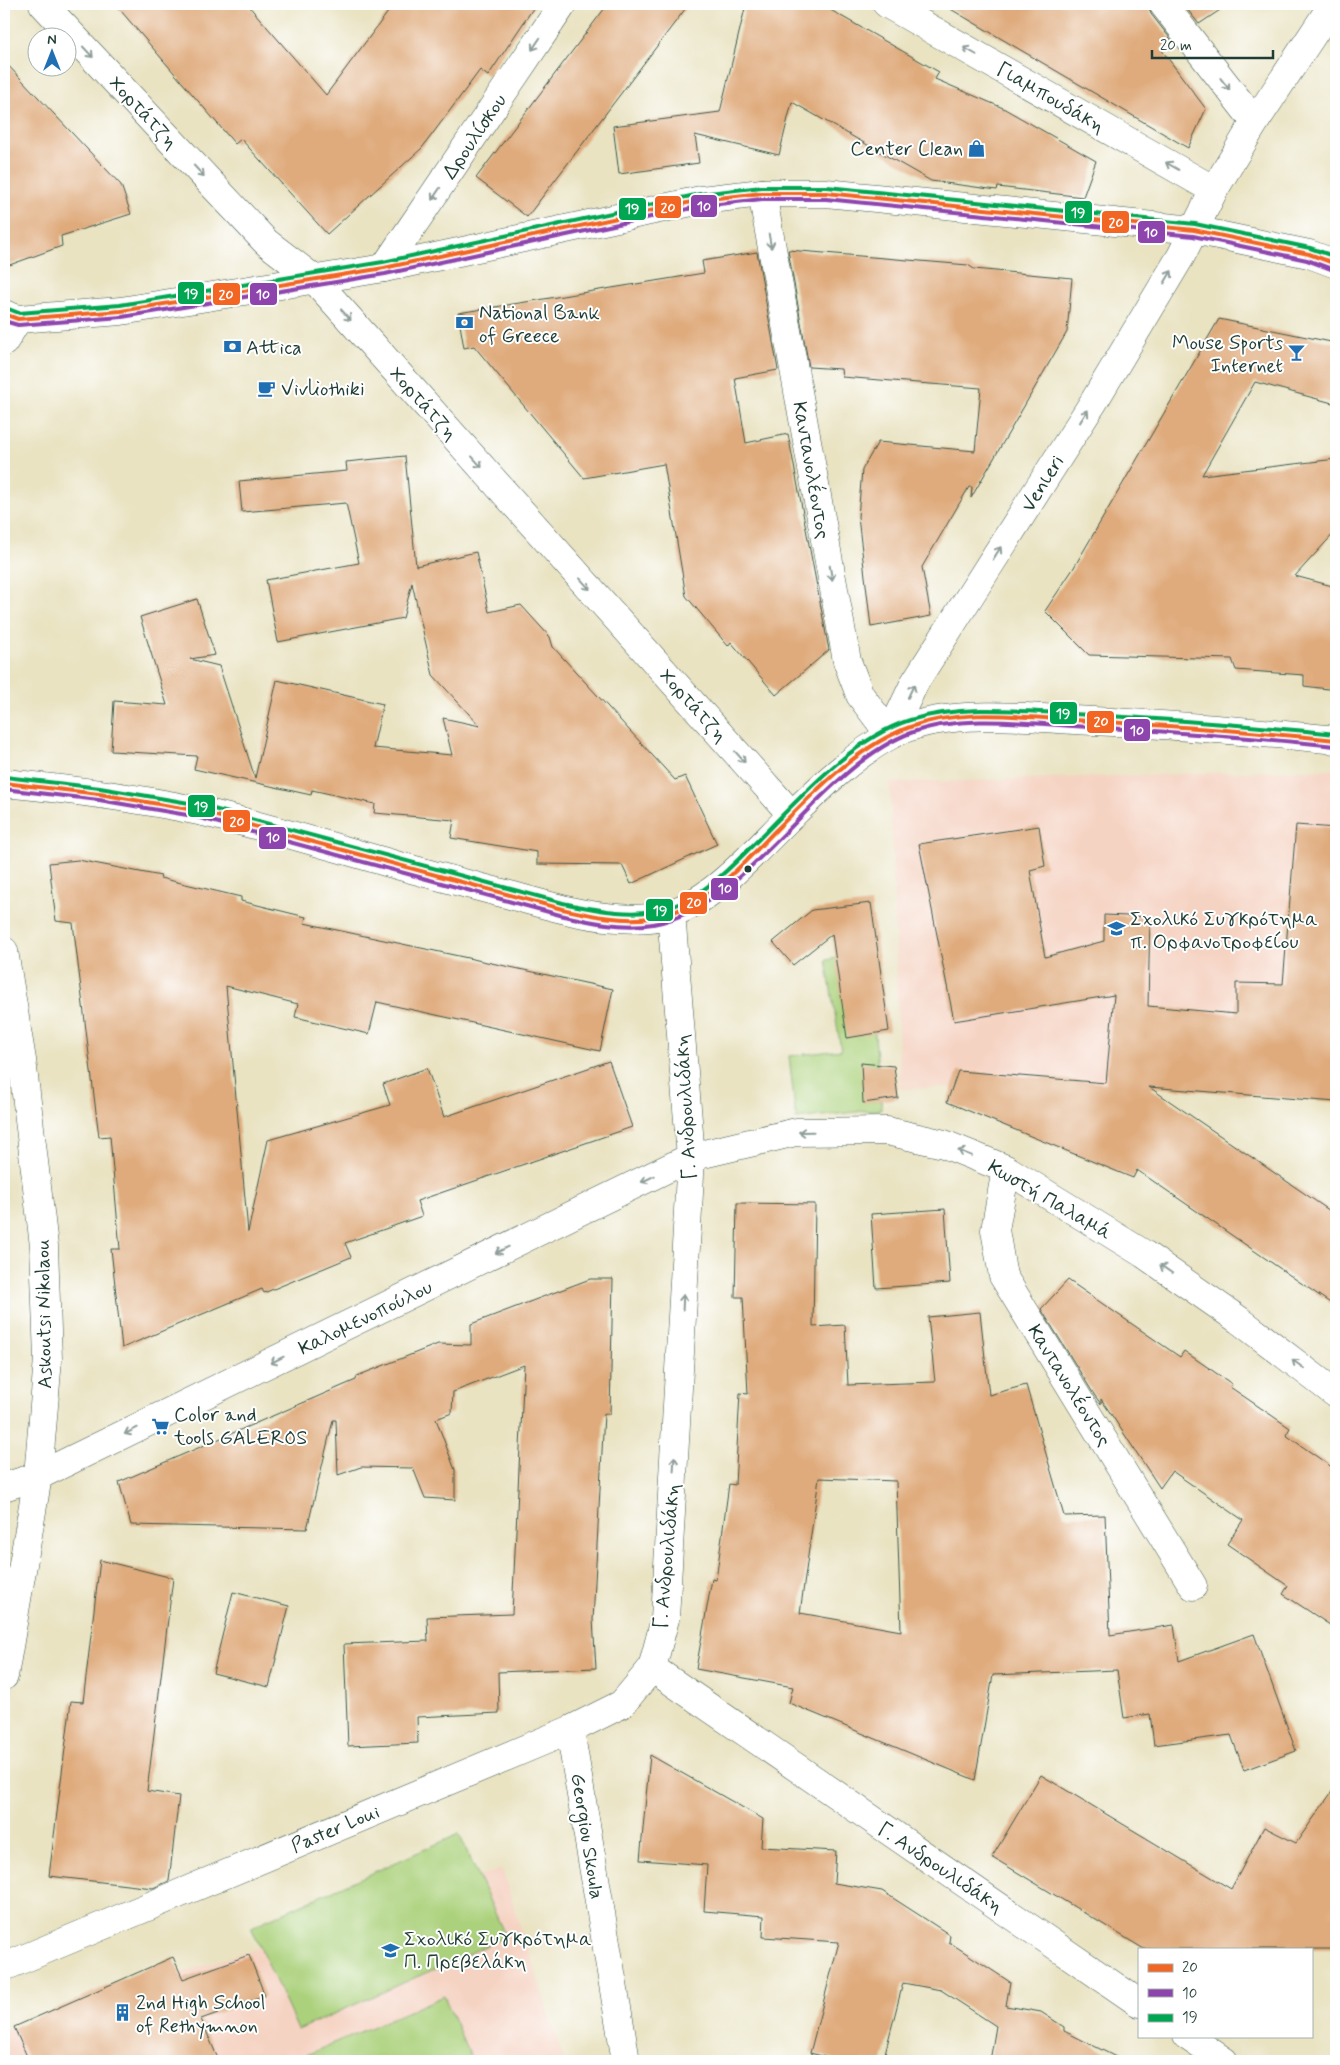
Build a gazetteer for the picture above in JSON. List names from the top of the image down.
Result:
{
  "streets": {
    "street": [
      "Γιαμπουδάκη",
      "Χορτάτζη",
      "Δρουλίσκου",
      "Καντανολέοντος",
      "Venιeri",
      "Γ. Ανδρουλιδάκη",
      "Κωστή Παλαμά",
      "Askoutsi Nikolaou",
      "Καλομενοπούλου",
      "Paster Loui",
      "Georgiou Skoula"
    ]
  },
  "crossings": [
    ["Γιαμπουδάκη", "Venιeri"],
    ["Καντανολέοντος", "Venιeri"],
    ["Καντανολέοντος", "Κωστή Παλαμά"],
    ["Γ. Ανδρουλιδάκη", "Κωστή Παλαμά"],
    ["Γ. Ανδρουλιδάκη", "Καλομενοπούλου"],
    ["Γ. Ανδρουλιδάκη", "Paster Loui"],
    ["Κωστή Παλαμά", "Καλομενοπούλου"],
    ["Askoutsi Nikolaou", "Καλομενοπούλου"],
    ["Paster Loui", "Georgiou Skoula"]
  ],
  "one_way": [
    "Χορτάτζη",
    "Δρουλίσκου",
    "Καντανολέοντος",
    "Venιeri",
    "Γ. Ανδρουλιδάκη",
    "Κωστή Παλαμά",
    "Καλομενοπούλου"
  ],
  "places": {
    "shop": ["Center Clean"],
    "bank": ["National Bank of Greece", "Attica"],
    "bar": ["Mouse Sports Internet"],
    "cafe": ["Vivliothiki"],
    "school or university": ["Σχολικό Συγκρότημα π. Ορφανοτροφείου", "Σχολικό Συγκρότημα Π. Πρεβελάκη"],
    "supermarket": ["Color and tools GALEROS"],
    "building": ["2nd High School of Rethymnon"]
  },
  "lines": ["transit line 19", "transit line 20", "transit line 10"],
  "legend": ["20", "10", "19"],
  "scale_bar": "20 m",
  "north": "top"
}
